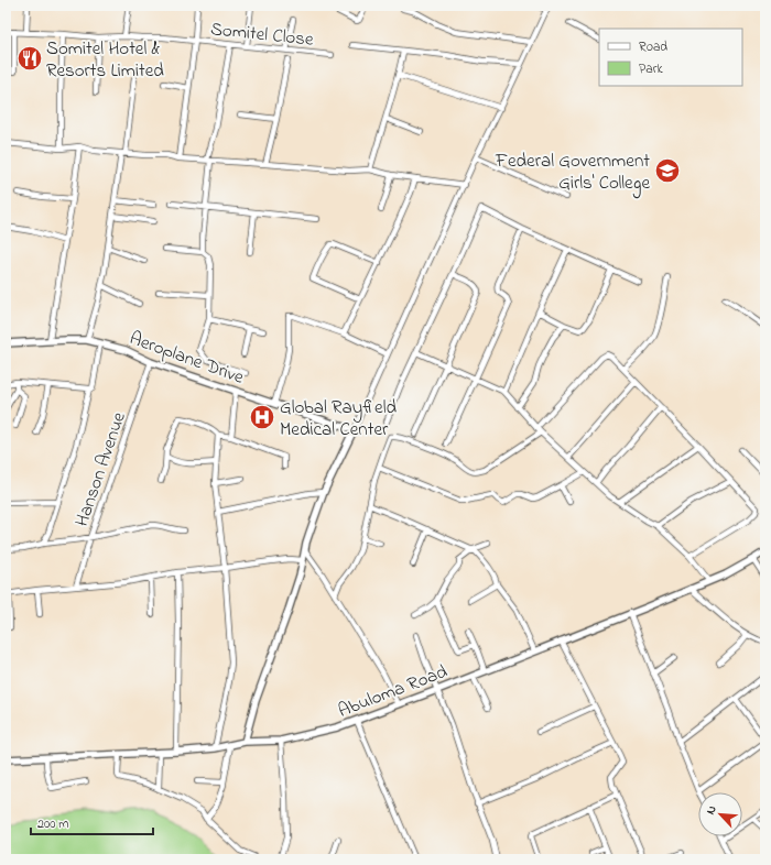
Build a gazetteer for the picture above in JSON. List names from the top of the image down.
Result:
{
  "streets": {
    "street": [
      "Somitel Close",
      "Aeroplane Drive",
      "Hanson Avenue",
      "Abuloma Road"
    ]
  },
  "crossings": [
    ["Aeroplane Drive", "Hanson Avenue"]
  ],
  "places": {
    "restaurant": ["Somitel Hotel & Resorts Limited"],
    "school or university": ["Federal Government Girls' College"],
    "hospital": ["Global Rayfield Medical Center"]
  },
  "legend": ["Road", "Park"],
  "scale_bar": "200 m",
  "north": "top left"
}
